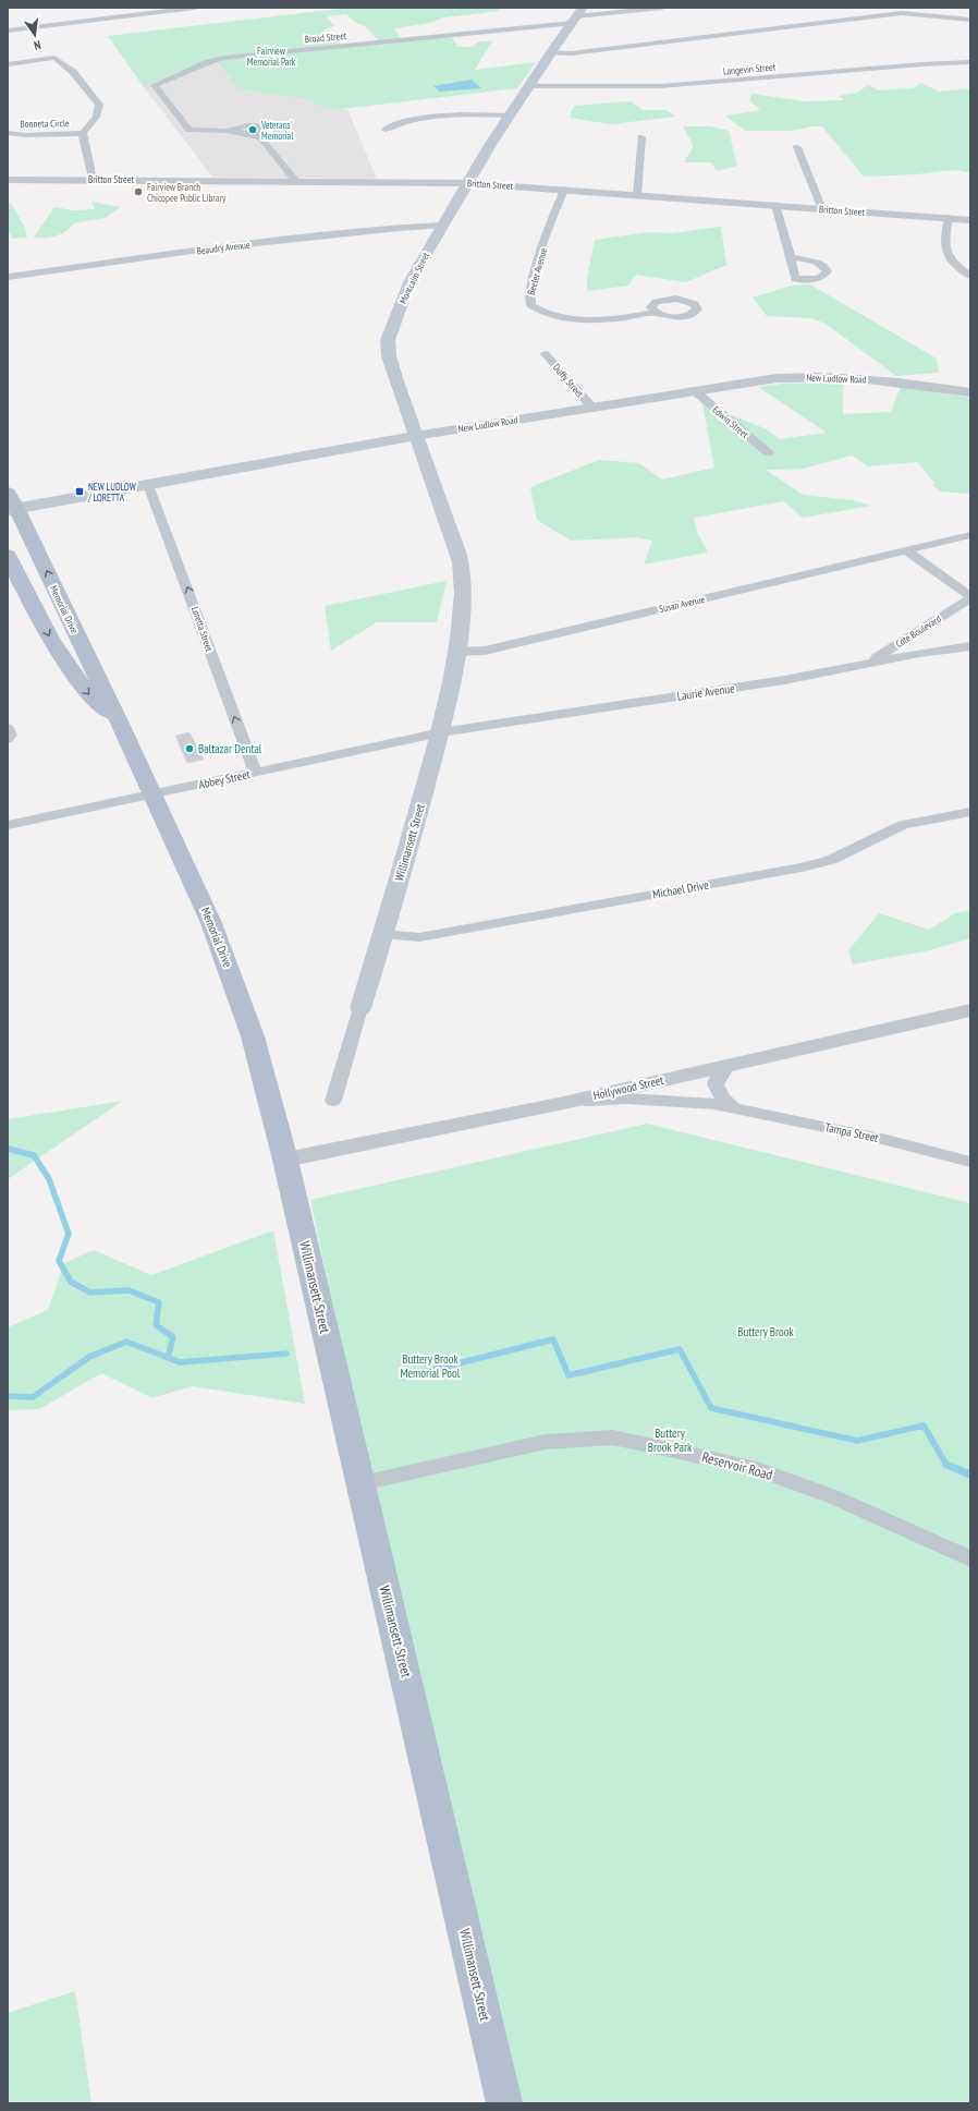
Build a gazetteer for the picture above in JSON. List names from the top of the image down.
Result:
{
  "streets": {
    "main road": [
      "Montcalm Street",
      "New Ludlow Road",
      "Memorial Drive",
      "Willimansett Street"
    ],
    "street": [
      "Broad Street",
      "Langevin Street",
      "Bonneta Circle",
      "Britton Street",
      "Beaudry Avenue",
      "Beeler Avenue",
      "Duffy Street",
      "Edwin Street",
      "Susan Avenue",
      "Loretta Street",
      "Cote Boulevard",
      "Laurie Avenue",
      "Abbey Street",
      "Michael Drive",
      "Hollywood Street",
      "Tampa Street",
      "Reservoir Road"
    ]
  },
  "crossings": [
    ["Broad Street", "Britton Street"],
    ["Broad Street", "Montcalm Street"],
    ["Langevin Street", "Montcalm Street"],
    ["Britton Street", "Beeler Avenue"],
    ["Britton Street", "Montcalm Street"],
    ["Beaudry Avenue", "Montcalm Street"],
    ["Montcalm Street", "New Ludlow Road"],
    ["Montcalm Street", "Willimansett Street"],
    ["New Ludlow Road", "Duffy Street"],
    ["New Ludlow Road", "Edwin Street"],
    ["New Ludlow Road", "Memorial Drive"],
    ["New Ludlow Road", "Loretta Street"],
    ["Susan Avenue", "Willimansett Street"],
    ["Memorial Drive", "Abbey Street"],
    ["Memorial Drive", "Willimansett Street"],
    ["Memorial Drive", "Hollywood Street"],
    ["Loretta Street", "Abbey Street"],
    ["Cote Boulevard", "Laurie Avenue"],
    ["Laurie Avenue", "Abbey Street"],
    ["Laurie Avenue", "Willimansett Street"],
    ["Abbey Street", "Willimansett Street"],
    ["Willimansett Street", "Michael Drive"],
    ["Willimansett Street", "Hollywood Street"],
    ["Willimansett Street", "Reservoir Road"],
    ["Hollywood Street", "Tampa Street"]
  ],
  "one_way": ["Loretta Street"],
  "parks": [
    "Fairview Memorial Park",
    "Buttery Brook",
    "Buttery Brook Memorial Pool",
    "Buttery Brook Park"
  ],
  "places": {
    "other": ["Veterans' Memorial", "Fairview Branch Chicopee Public Library", "Baltazar Dental"],
    "transit": ["NEW LUDLOW / LORETTA"]
  },
  "north": "bottom"
}
